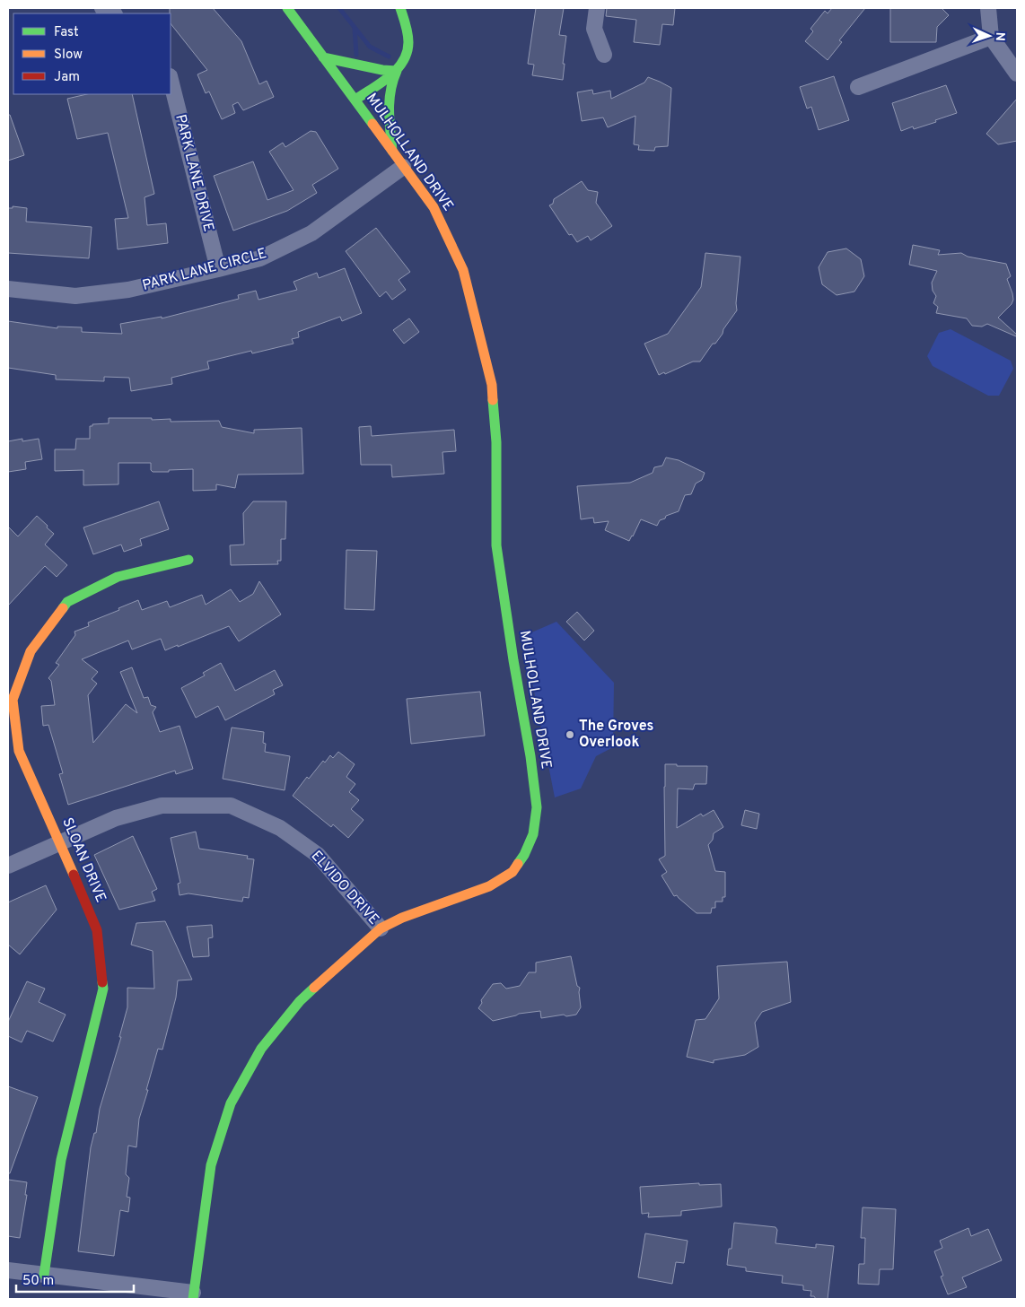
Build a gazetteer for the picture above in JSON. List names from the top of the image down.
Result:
{
  "streets": {
    "main road": ["MULHOLLAND DRIVE", "SLOAN DRIVE"],
    "street": ["PARK LANE DRIVE", "PARK LANE CIRCLE", "ELVIDO DRIVE"]
  },
  "crossings": [
    ["MULHOLLAND DRIVE", "PARK LANE CIRCLE"],
    ["MULHOLLAND DRIVE", "ELVIDO DRIVE"],
    ["PARK LANE DRIVE", "PARK LANE CIRCLE"],
    ["SLOAN DRIVE", "ELVIDO DRIVE"]
  ],
  "places": ["The Groves Overlook"],
  "legend": ["Fast", "Slow", "Jam"],
  "scale_bar": "50 m",
  "north": "right"
}
